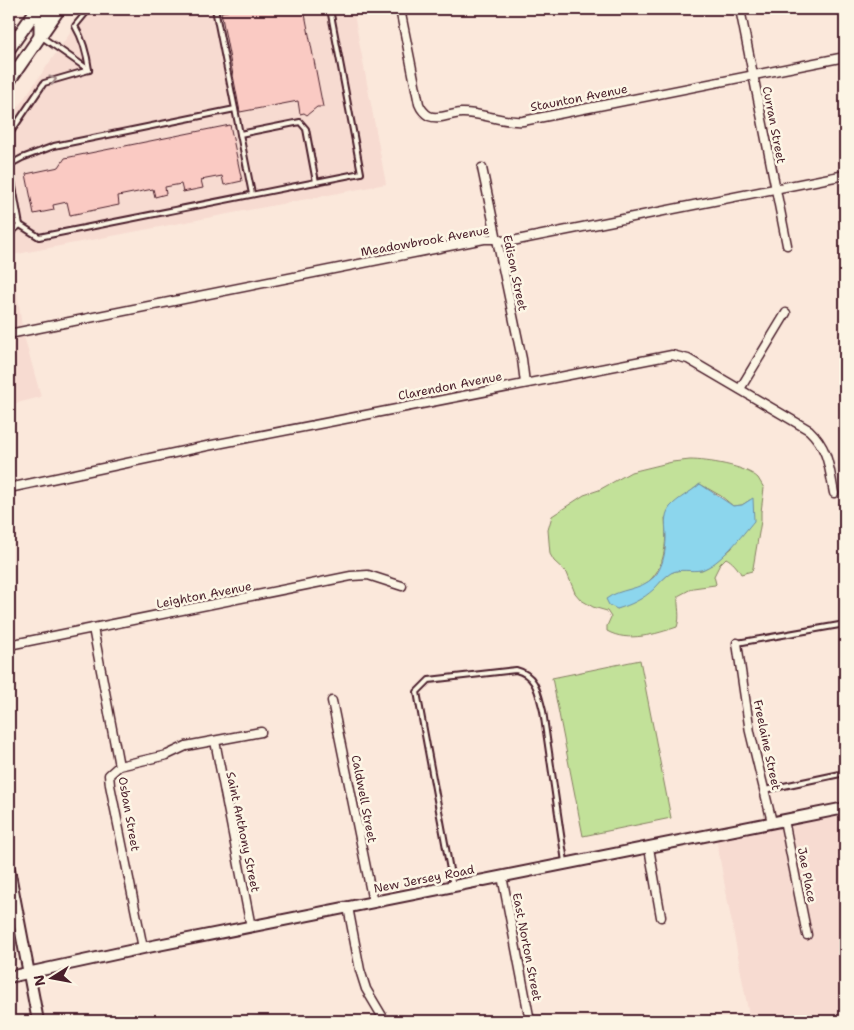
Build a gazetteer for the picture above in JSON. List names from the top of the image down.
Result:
{
  "streets": {
    "street": [
      "Staunton Avenue",
      "Curran Street",
      "Meadowbrook Avenue",
      "Edison Street",
      "Clarendon Avenue",
      "Leighton Avenue",
      "Freelaine Street",
      "Caldwell Street",
      "Osban Street",
      "Saint Anthony Street",
      "Jae Place",
      "New Jersey Road",
      "East Norton Street"
    ]
  },
  "crossings": [
    ["Staunton Avenue", "Curran Street"],
    ["Curran Street", "Meadowbrook Avenue"],
    ["Meadowbrook Avenue", "Edison Street"],
    ["Edison Street", "Clarendon Avenue"],
    ["Leighton Avenue", "Osban Street"],
    ["Freelaine Street", "New Jersey Road"],
    ["Caldwell Street", "New Jersey Road"],
    ["Osban Street", "New Jersey Road"],
    ["Saint Anthony Street", "New Jersey Road"],
    ["Jae Place", "New Jersey Road"],
    ["New Jersey Road", "East Norton Street"]
  ],
  "north": "left"
}
